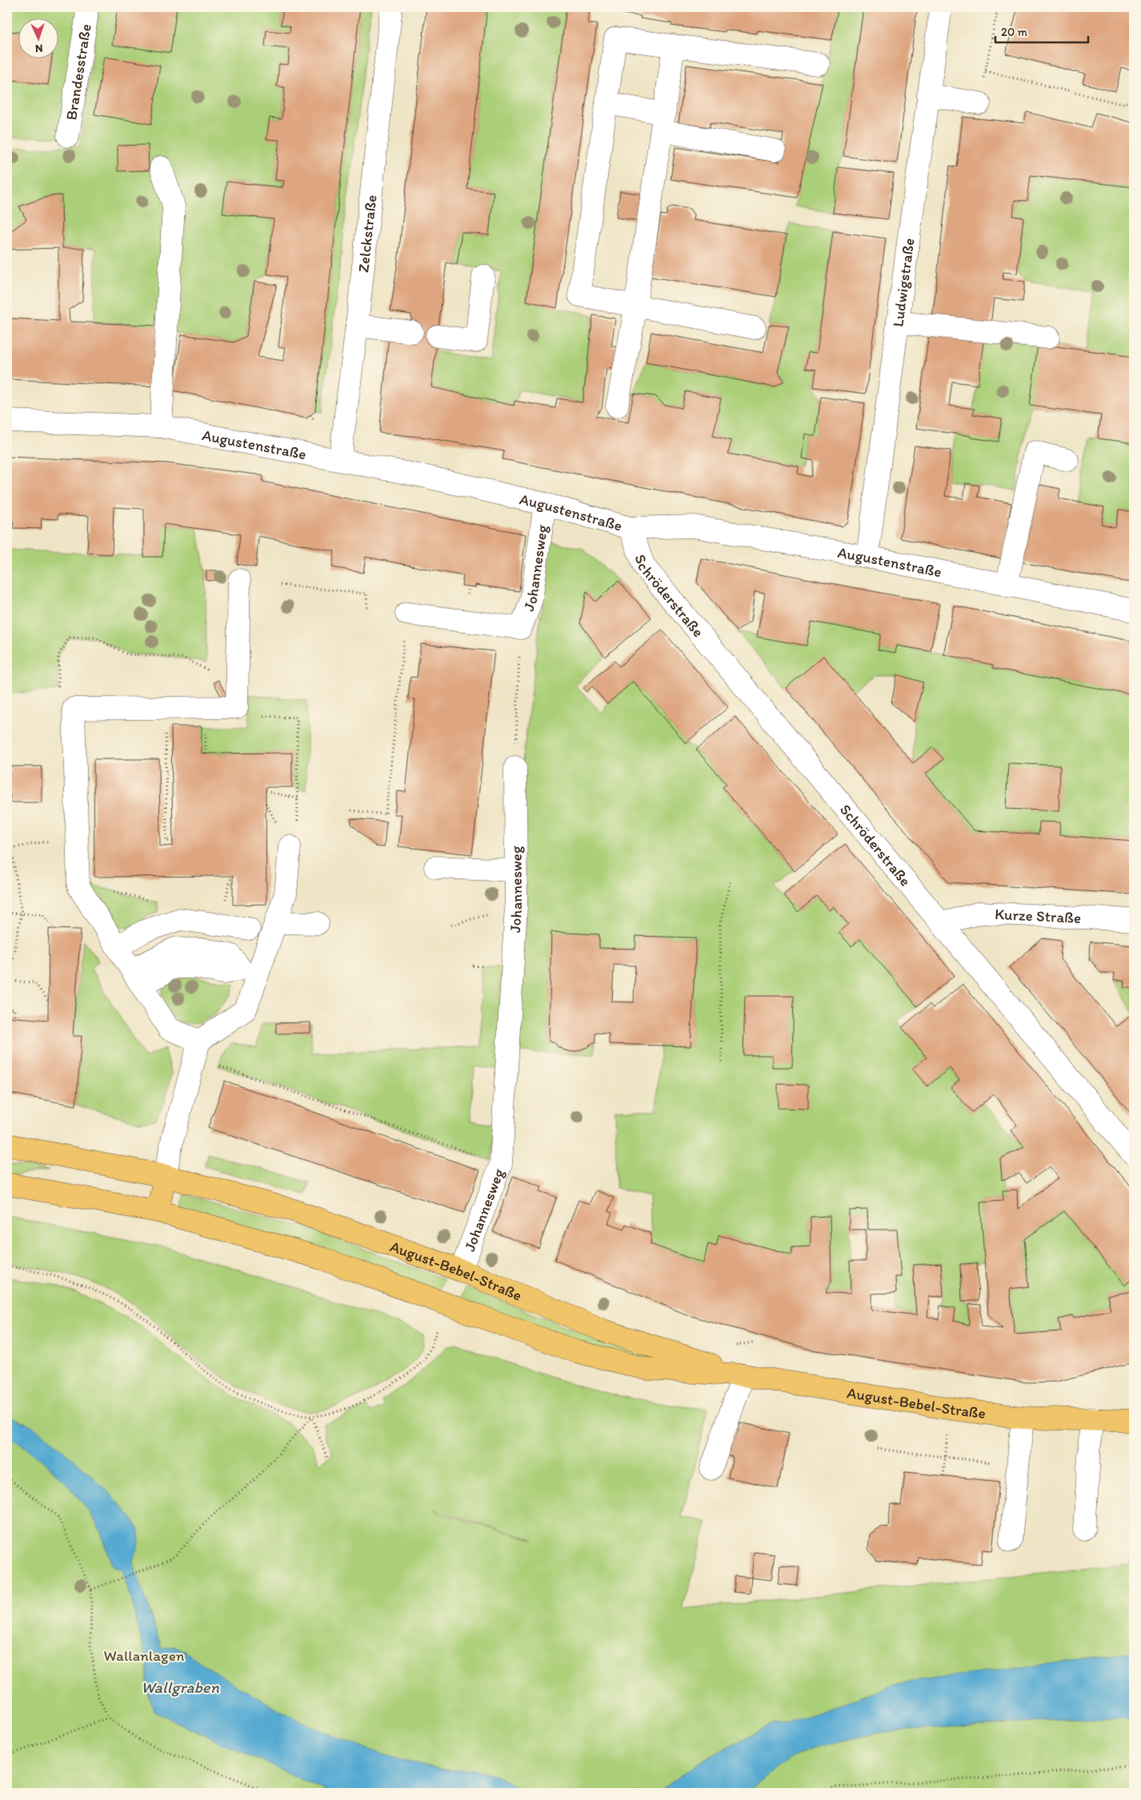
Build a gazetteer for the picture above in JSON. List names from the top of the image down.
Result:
{
  "streets": {
    "main road": ["August-Bebel-Straße"],
    "street": [
      "Brandesstraße",
      "Zelckstraße",
      "Ludwigstraße",
      "Augustenstraße",
      "Johannesweg",
      "Schröderstraße",
      "Kurze Straße"
    ]
  },
  "crossings": [
    ["Zelckstraße", "Augustenstraße"],
    ["Ludwigstraße", "Augustenstraße"],
    ["Augustenstraße", "Johannesweg"],
    ["Augustenstraße", "Schröderstraße"],
    ["Johannesweg", "August-Bebel-Straße"],
    ["Schröderstraße", "Kurze Straße"]
  ],
  "water": ["Wallgraben"],
  "parks": ["Wallanlagen"],
  "scale_bar": "20 m",
  "north": "bottom"
}
